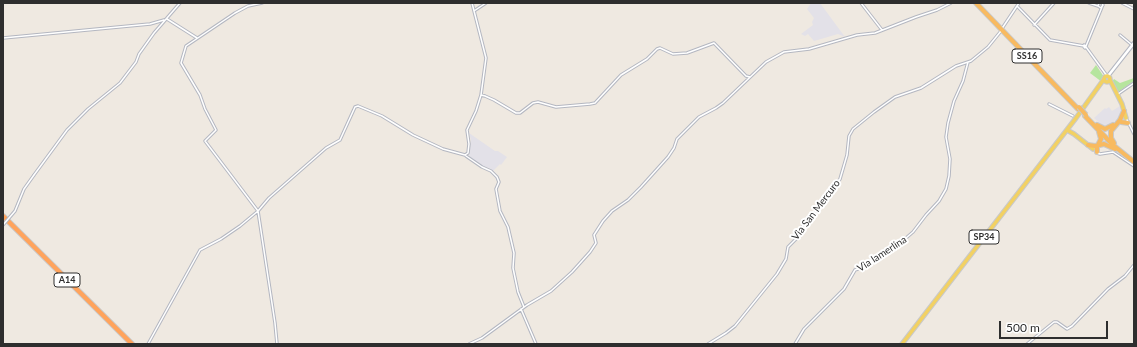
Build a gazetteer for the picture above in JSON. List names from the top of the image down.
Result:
{
  "streets": {
    "highway": ["SS16", "A14"],
    "main road": ["SP34"],
    "street": ["Via San Mercuro", "Via lamerlina"]
  },
  "crossings": [
    ["Via San Mercuro", "Via lamerlina"]
  ],
  "scale_bar": "500 m"
}
